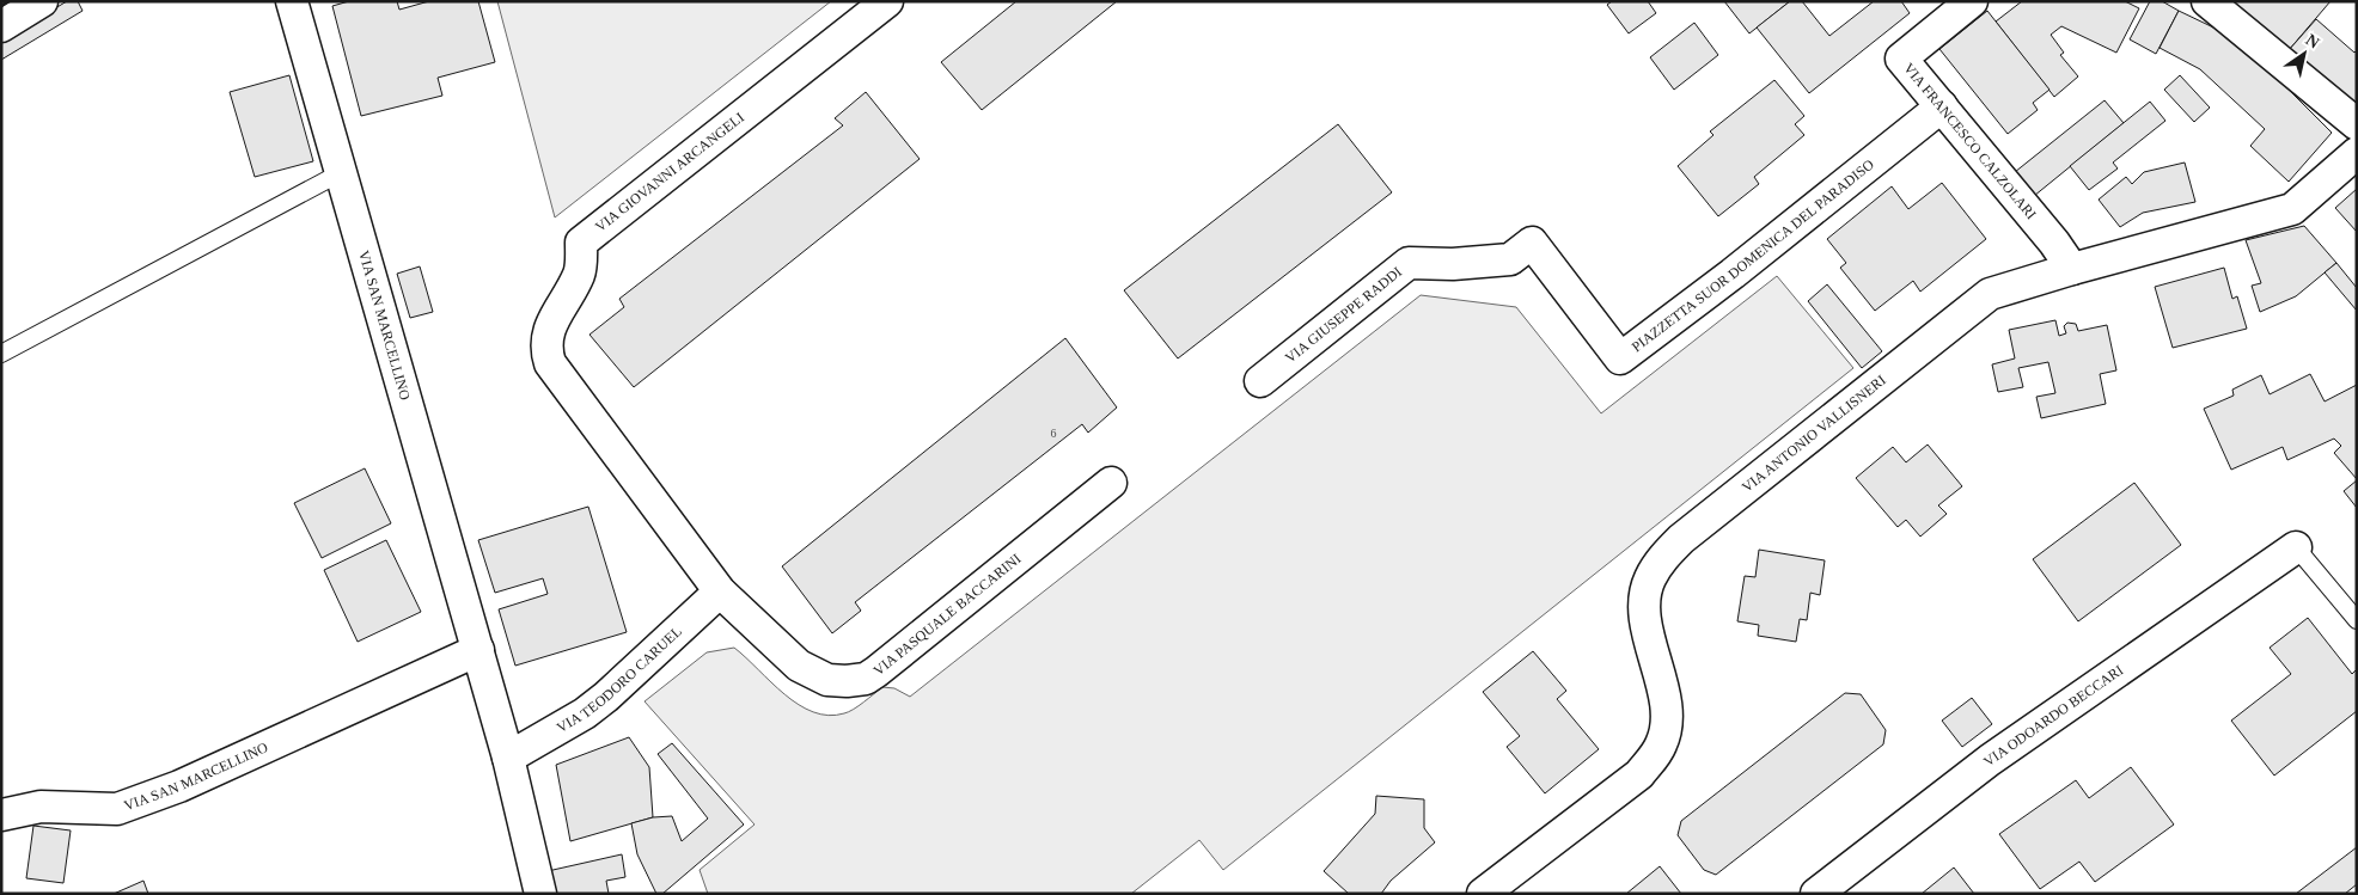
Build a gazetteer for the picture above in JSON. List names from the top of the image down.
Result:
{
  "streets": {
    "street": [
      "VIA FRANCESCO CALZOLARI",
      "VIA GIOVANNI ARCANGELI",
      "PIAZZETTA SUOR DOMENICA DEL PARADISO",
      "VIA GIUSEPPE RADDI",
      "VIA SAN MARCELLINO",
      "VIA ANTONIO VALLISNERI",
      "VIA PASQUALE BACCARINI",
      "VIA TEODORO CARUEL",
      "VIA ODOARDO BECCARI"
    ]
  },
  "crossings": [
    ["VIA FRANCESCO CALZOLARI", "PIAZZETTA SUOR DOMENICA DEL PARADISO"],
    ["VIA FRANCESCO CALZOLARI", "VIA ANTONIO VALLISNERI"],
    ["VIA GIOVANNI ARCANGELI", "VIA PASQUALE BACCARINI"],
    ["VIA GIOVANNI ARCANGELI", "VIA TEODORO CARUEL"],
    ["PIAZZETTA SUOR DOMENICA DEL PARADISO", "VIA GIUSEPPE RADDI"],
    ["VIA SAN MARCELLINO", "VIA TEODORO CARUEL"],
    ["VIA PASQUALE BACCARINI", "VIA TEODORO CARUEL"]
  ],
  "house_numbers": ["6"],
  "north": "top right"
}
